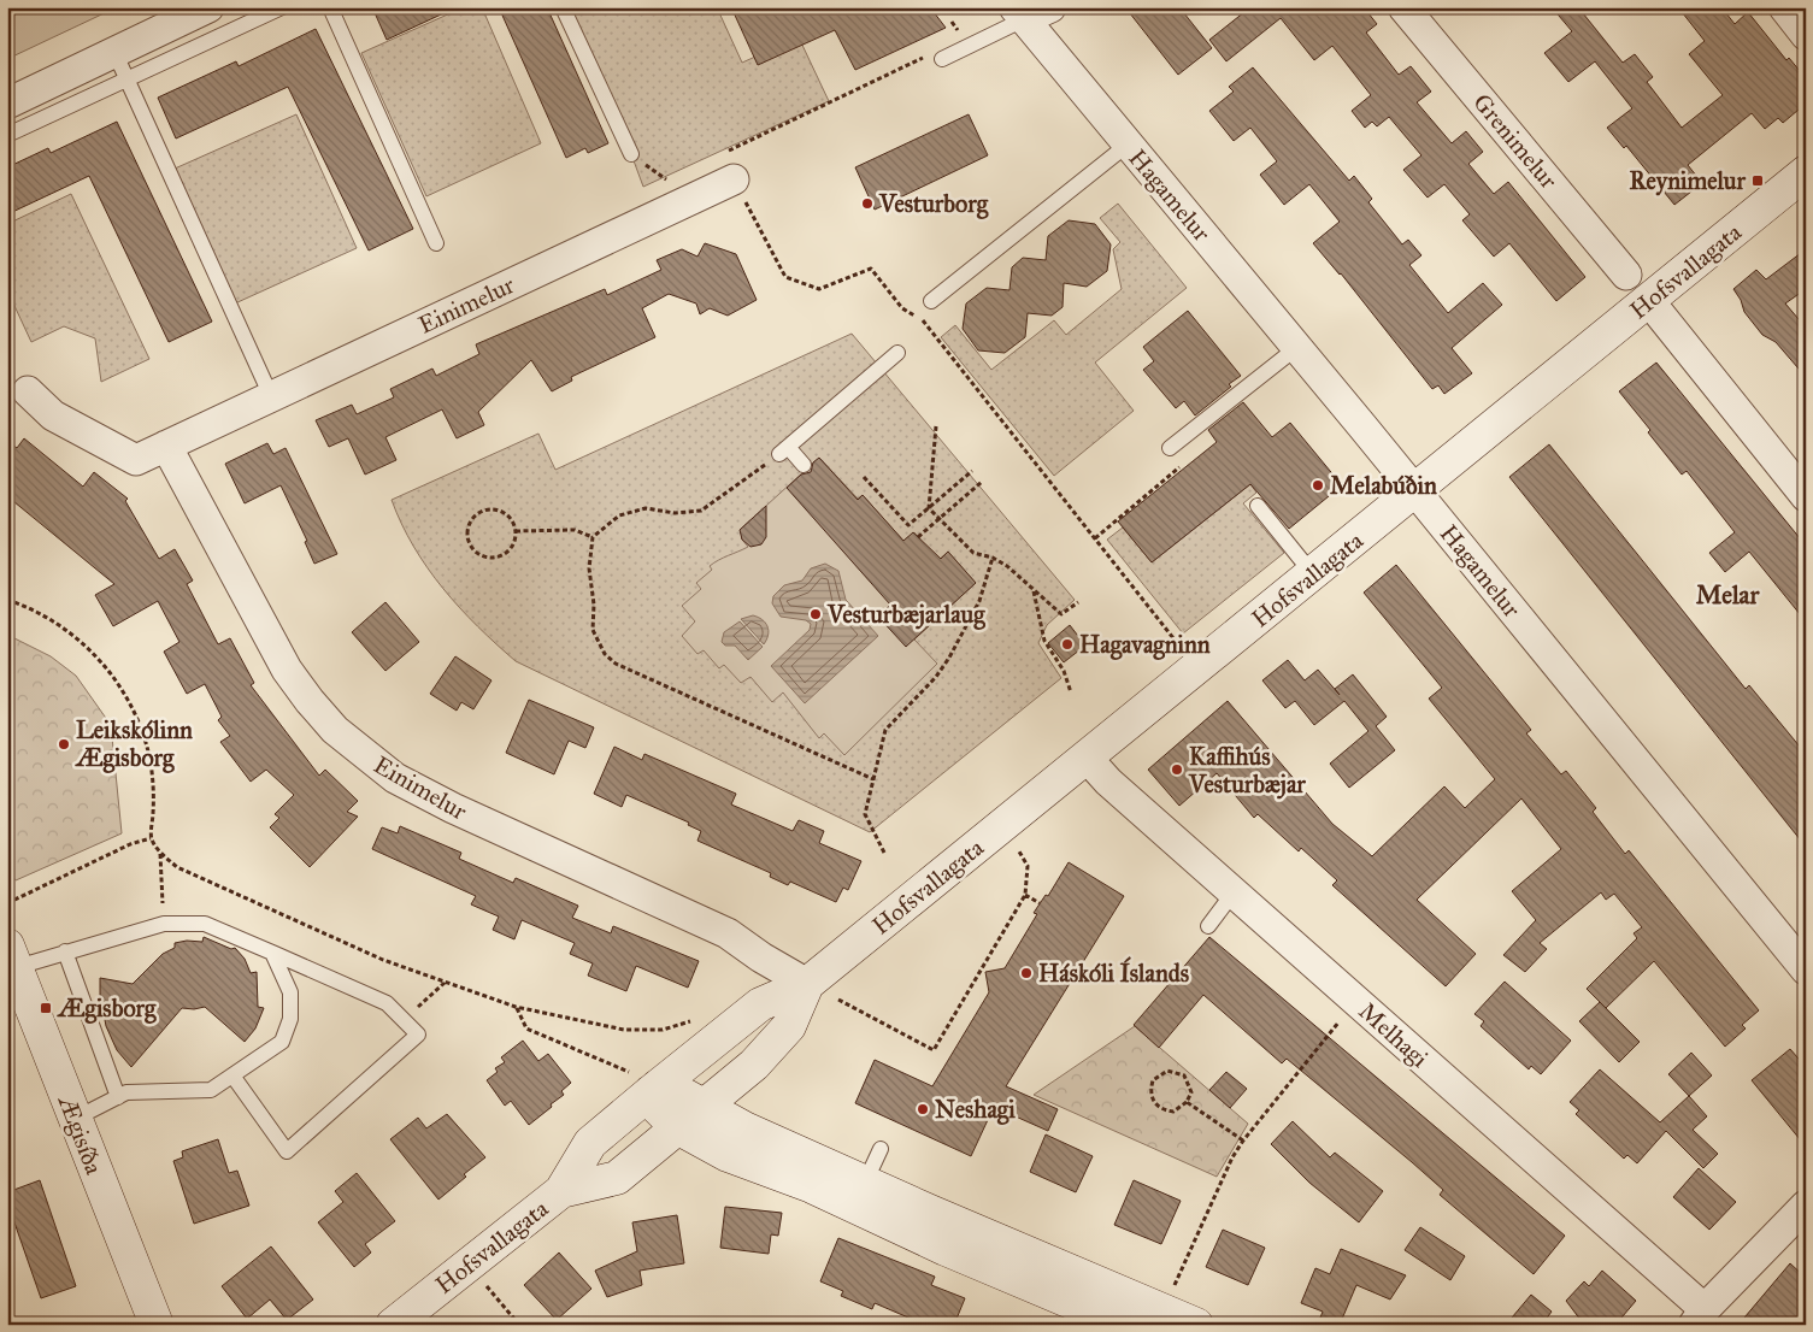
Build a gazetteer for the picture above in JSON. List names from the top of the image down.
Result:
{
  "streets": {
    "street": [
      "Grenimelur",
      "Hagamelur",
      "Hofsvallagata",
      "Einimelur",
      "Melhagi",
      "Ægisíða"
    ]
  },
  "crossings": [
    ["Hagamelur", "Hofsvallagata"],
    ["Hofsvallagata", "Einimelur"],
    ["Hofsvallagata", "Melhagi"]
  ],
  "districts": ["Melar"],
  "places": {
    "transit": ["Reynimelur", "Ægisborg"],
    "other": [
      "Vesturborg",
      "Melabúðin",
      "Vesturbæjarlaug",
      "Hagavagninn",
      "Leikskólinn Ægisborg",
      "Kaffihús Vesturbæjar",
      "Háskóli Íslands",
      "Neshagi"
    ]
  }
}
